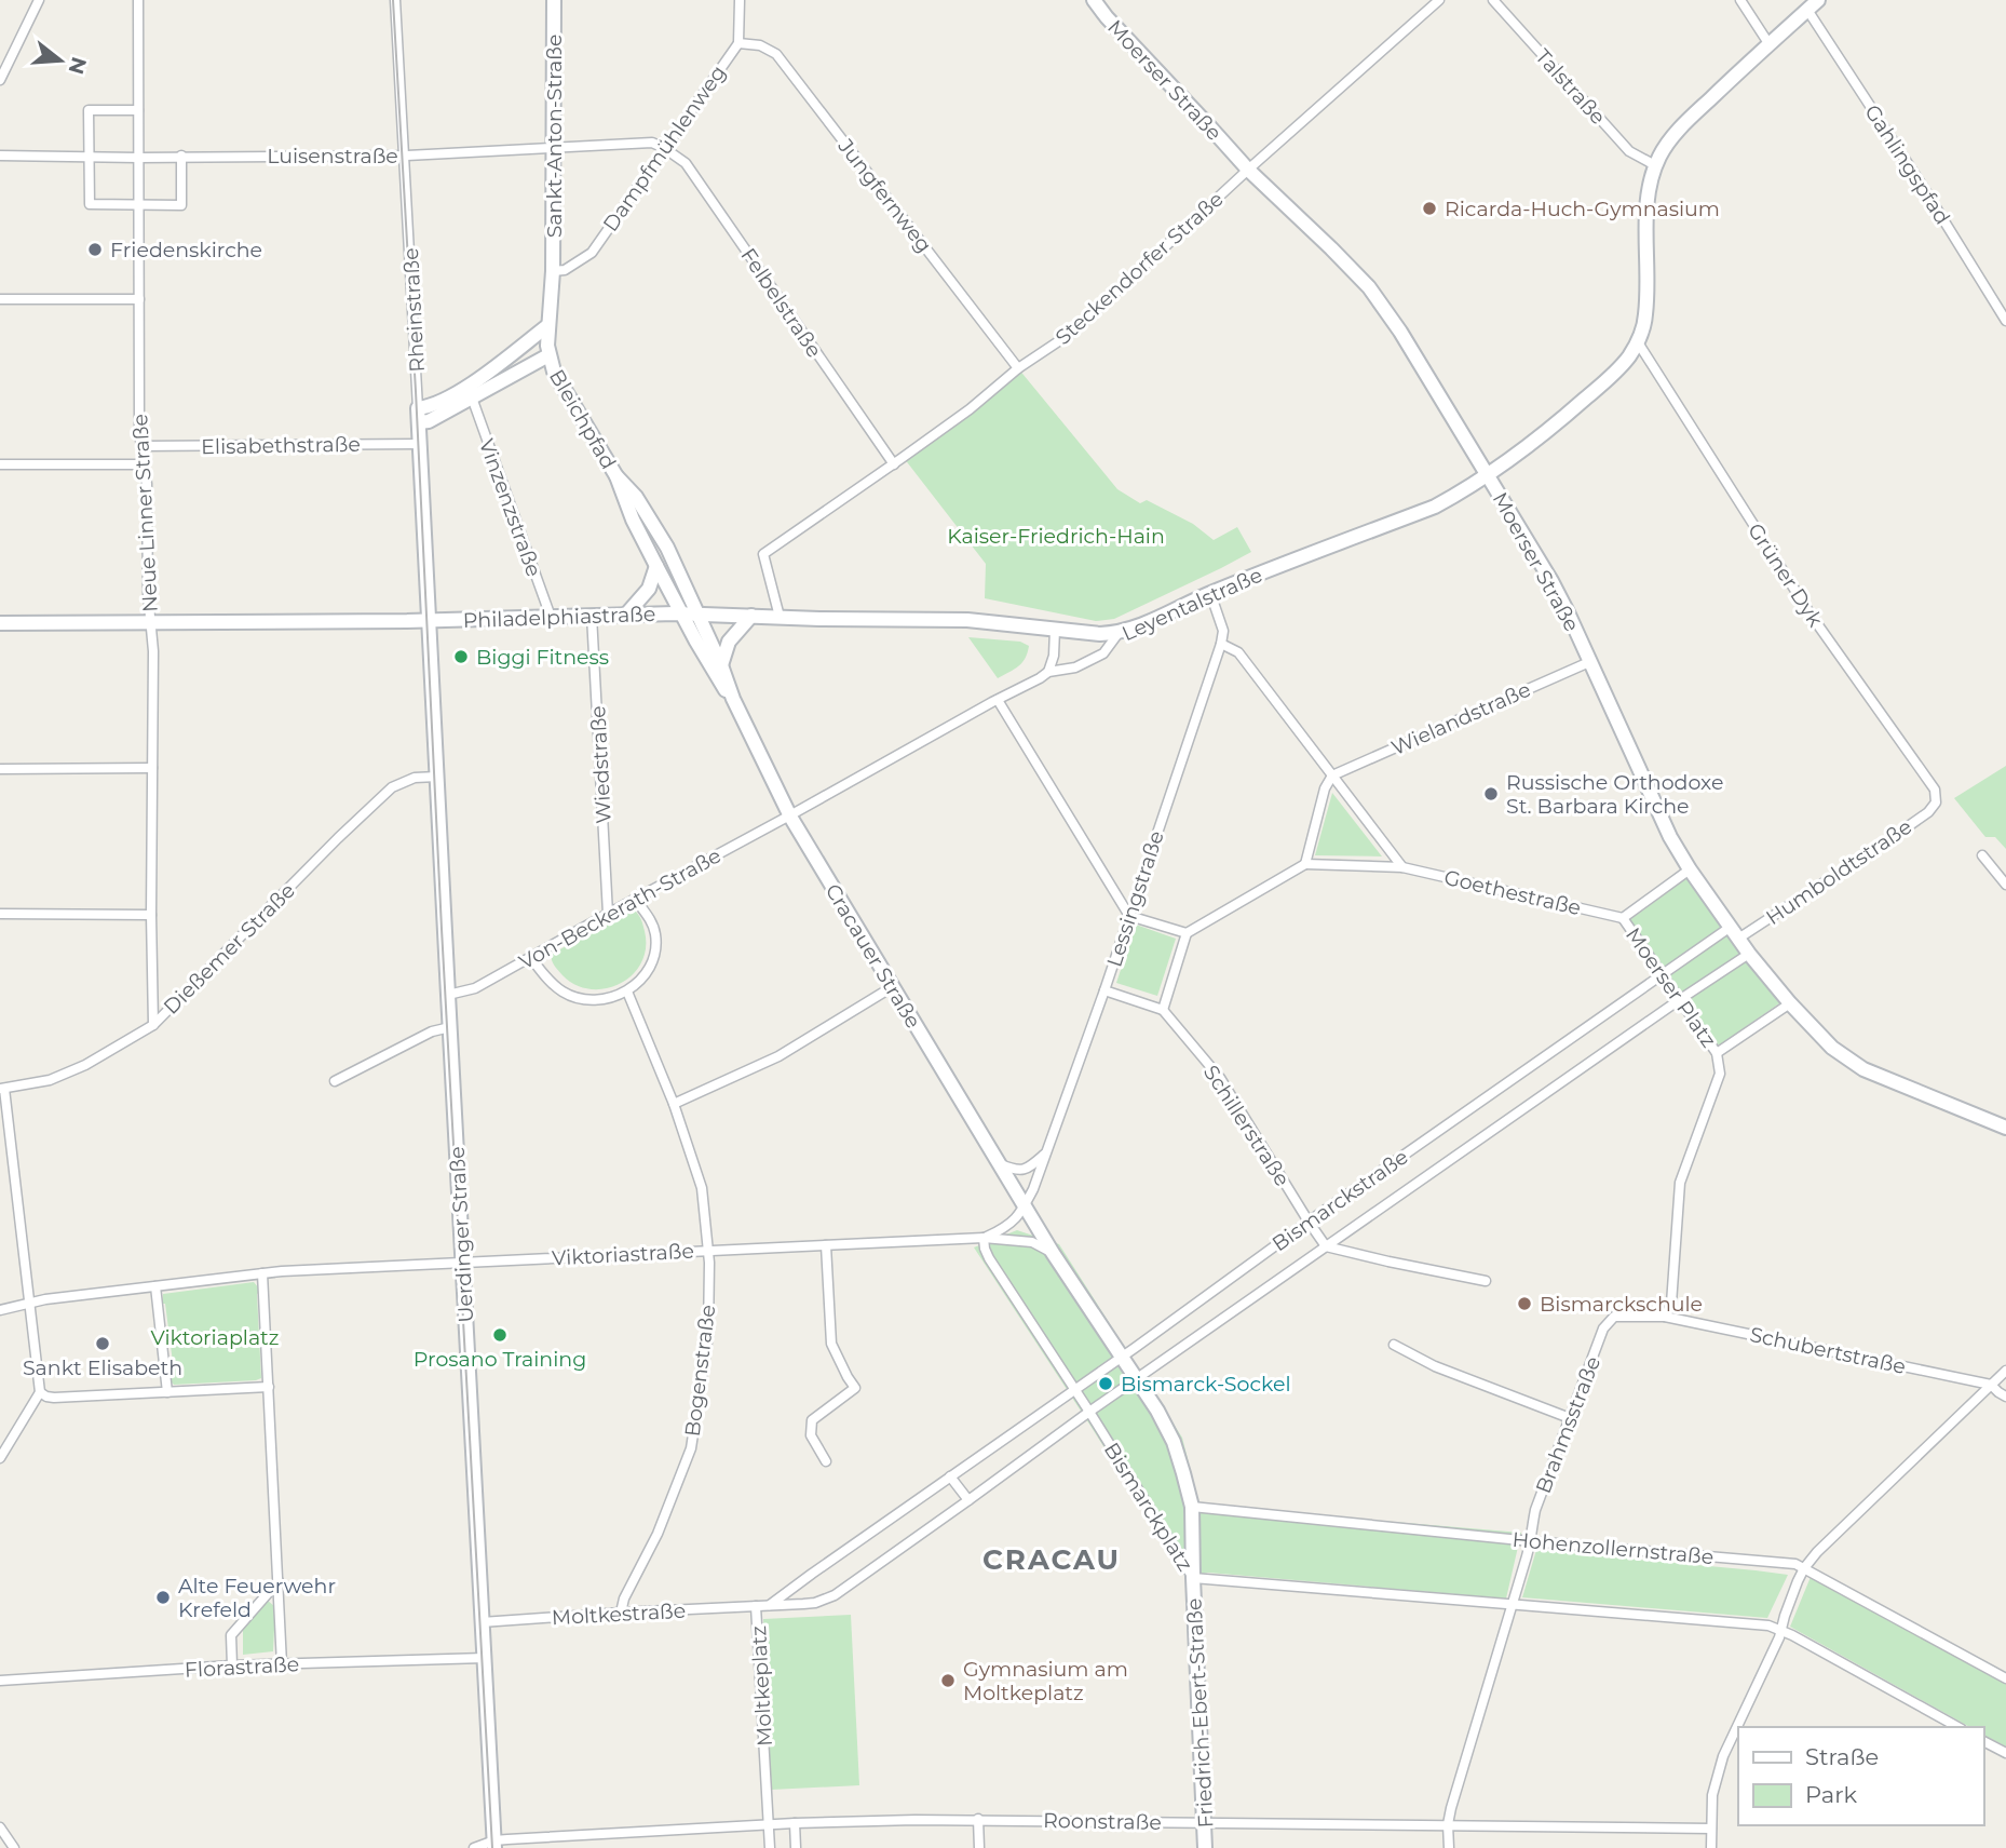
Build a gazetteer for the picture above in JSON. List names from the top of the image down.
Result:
{
  "streets": {
    "main road": [
      "Moerser Straße",
      "Sankt-Anton-Straße",
      "Rheinstraße",
      "Bleichpfad",
      "Leyentalstraße",
      "Philadelphiastraße",
      "Cracauer Straße",
      "Uerdinger Straße",
      "Bismarckplatz",
      "Friedrich-Ebert-Straße"
    ],
    "street": [
      "Talstraße",
      "Dampfmühlenweg",
      "Luisenstraße",
      "Gahlingspfad",
      "Jungfernweg",
      "Steckendorfer Straße",
      "Felbelstraße",
      "Elisabethstraße",
      "Vinzenzstraße",
      "Neue Linner Straße",
      "Grüner Dyk",
      "Wielandstraße",
      "Wiedstraße",
      "Humboldtstraße",
      "Goethestraße",
      "Lessingstraße",
      "Von-Beckerath-Straße",
      "Dießemer Straße",
      "Moerser Platz",
      "Schillerstraße",
      "Bismarckstraße",
      "Viktoriastraße",
      "Schubertstraße",
      "Bogenstraße",
      "Brahmsstraße",
      "Hohenzollernstraße",
      "Moltkestraße",
      "Florastraße",
      "Moltkeplatz",
      "Roonstraße"
    ]
  },
  "crossings": [
    ["Moerser Straße", "Steckendorfer Straße"],
    ["Moerser Straße", "Leyentalstraße"],
    ["Moerser Straße", "Wielandstraße"],
    ["Moerser Straße", "Humboldtstraße"],
    ["Moerser Straße", "Moerser Platz"],
    ["Moerser Straße", "Bismarckstraße"],
    ["Sankt-Anton-Straße", "Dampfmühlenweg"],
    ["Sankt-Anton-Straße", "Luisenstraße"],
    ["Sankt-Anton-Straße", "Bleichpfad"],
    ["Dampfmühlenweg", "Luisenstraße"],
    ["Dampfmühlenweg", "Jungfernweg"],
    ["Dampfmühlenweg", "Felbelstraße"],
    ["Dampfmühlenweg", "Bleichpfad"],
    ["Luisenstraße", "Felbelstraße"],
    ["Luisenstraße", "Rheinstraße"],
    ["Luisenstraße", "Neue Linner Straße"],
    ["Jungfernweg", "Steckendorfer Straße"],
    ["Steckendorfer Straße", "Felbelstraße"],
    ["Steckendorfer Straße", "Philadelphiastraße"],
    ["Rheinstraße", "Elisabethstraße"],
    ["Rheinstraße", "Philadelphiastraße"],
    ["Rheinstraße", "Uerdinger Straße"],
    ["Bleichpfad", "Philadelphiastraße"],
    ["Bleichpfad", "Cracauer Straße"],
    ["Elisabethstraße", "Neue Linner Straße"],
    ["Vinzenzstraße", "Philadelphiastraße"],
    ["Neue Linner Straße", "Philadelphiastraße"],
    ["Neue Linner Straße", "Dießemer Straße"],
    ["Grüner Dyk", "Leyentalstraße"],
    ["Grüner Dyk", "Humboldtstraße"],
    ["Leyentalstraße", "Philadelphiastraße"],
    ["Leyentalstraße", "Von-Beckerath-Straße"],
    ["Leyentalstraße", "Cracauer Straße"],
    ["Philadelphiastraße", "Wiedstraße"],
    ["Philadelphiastraße", "Cracauer Straße"],
    ["Philadelphiastraße", "Uerdinger Straße"],
    ["Wiedstraße", "Von-Beckerath-Straße"],
    ["Humboldtstraße", "Bismarckstraße"],
    ["Goethestraße", "Moerser Platz"],
    ["Lessingstraße", "Cracauer Straße"],
    ["Lessingstraße", "Viktoriastraße"],
    ["Lessingstraße", "Bismarckplatz"],
    ["Von-Beckerath-Straße", "Cracauer Straße"],
    ["Von-Beckerath-Straße", "Uerdinger Straße"],
    ["Dießemer Straße", "Uerdinger Straße"],
    ["Cracauer Straße", "Viktoriastraße"],
    ["Cracauer Straße", "Bismarckplatz"],
    ["Moerser Platz", "Bismarckstraße"],
    ["Schillerstraße", "Bismarckstraße"],
    ["Bismarckstraße", "Bismarckplatz"],
    ["Bismarckstraße", "Moltkeplatz"],
    ["Uerdinger Straße", "Viktoriastraße"],
    ["Uerdinger Straße", "Moltkestraße"],
    ["Uerdinger Straße", "Florastraße"],
    ["Uerdinger Straße", "Roonstraße"],
    ["Viktoriastraße", "Bogenstraße"],
    ["Viktoriastraße", "Bismarckplatz"],
    ["Schubertstraße", "Brahmsstraße"],
    ["Bogenstraße", "Moltkestraße"],
    ["Brahmsstraße", "Hohenzollernstraße"],
    ["Brahmsstraße", "Roonstraße"],
    ["Bismarckplatz", "Hohenzollernstraße"],
    ["Bismarckplatz", "Friedrich-Ebert-Straße"],
    ["Moltkestraße", "Moltkeplatz"],
    ["Moltkeplatz", "Roonstraße"],
    ["Friedrich-Ebert-Straße", "Roonstraße"]
  ],
  "districts": ["CRACAU"],
  "parks": ["Kaiser-Friedrich-Hain", "Viktoriaplatz"],
  "places": [
    "Ricarda-Huch-Gymnasium",
    "Friedenskirche",
    "Biggi Fitness",
    "Russische Orthodoxe St. Barbara Kirche",
    "Bismarckschule",
    "Prosano Training",
    "Sankt Elisabeth",
    "Bismarck-Sockel",
    "Alte Feuerwehr Krefeld",
    "Gymnasium am Moltkeplatz"
  ],
  "legend": ["Straße", "Park"],
  "north": "right"
}
